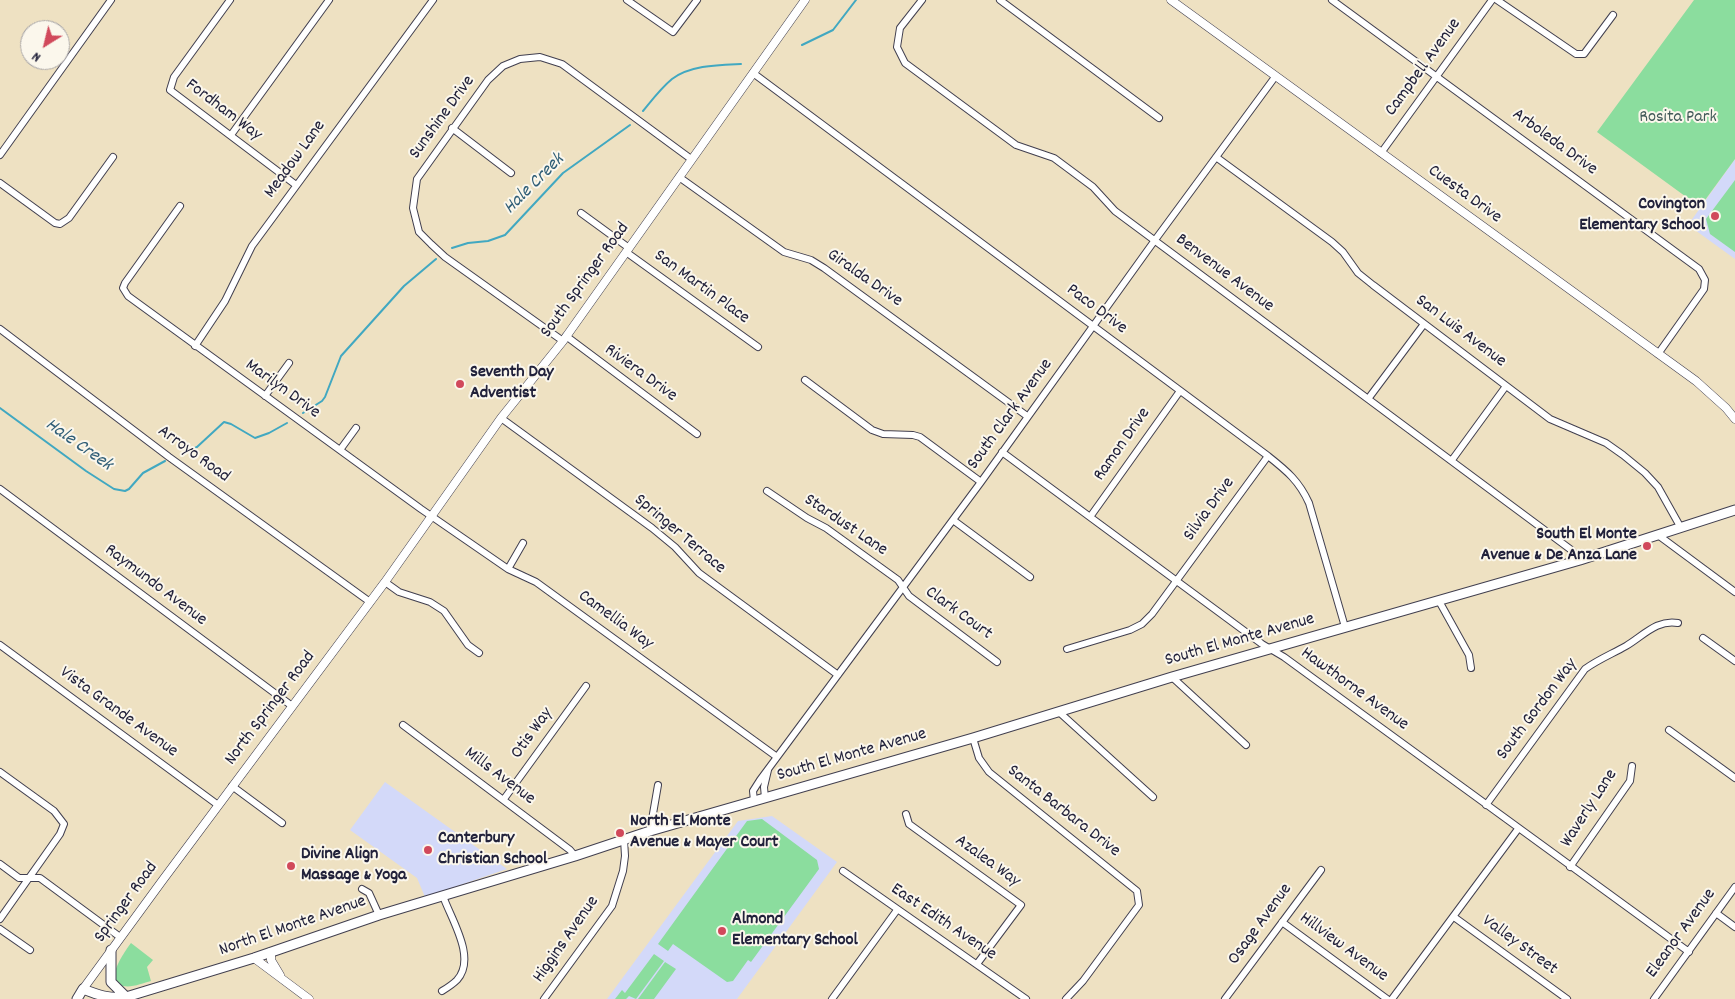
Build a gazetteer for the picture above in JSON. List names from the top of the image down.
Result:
{
  "streets": {
    "main road": ["South El Monte Avenue", "North El Monte Avenue"],
    "street": [
      "Campbell Avenue",
      "Fordham Way",
      "Sunshine Drive",
      "Arboleda Drive",
      "Meadow Lane",
      "Cuesta Drive",
      "Benvenue Avenue",
      "Giralda Drive",
      "South Springer Road",
      "San Martin Place",
      "Paco Drive",
      "San Luis Avenue",
      "Riviera Drive",
      "Marilyn Drive",
      "South Clark Avenue",
      "Ramon Drive",
      "Arroyo Road",
      "Silvia Drive",
      "Stardust Lane",
      "Springer Terrace",
      "Raymundo Avenue",
      "Clark Court",
      "Camellia Way",
      "Hawthorne Avenue",
      "North Springer Road",
      "South Gordon Way",
      "Vista Grande Avenue",
      "Otis Way",
      "Mills Avenue",
      "Waverly Lane",
      "Santa Barbara Drive",
      "Azalea Way",
      "Springer Road",
      "East Edith Avenue",
      "Osage Avenue",
      "Eleanor Avenue",
      "Higgins Avenue",
      "Valley Street",
      "Hillview Avenue"
    ]
  },
  "crossings": [
    ["Campbell Avenue", "Arboleda Drive"],
    ["Campbell Avenue", "Cuesta Drive"],
    ["Fordham Way", "Meadow Lane"],
    ["Sunshine Drive", "South Springer Road"],
    ["Sunshine Drive", "Riviera Drive"],
    ["Arboleda Drive", "Cuesta Drive"],
    ["Meadow Lane", "Marilyn Drive"],
    ["Cuesta Drive", "South Clark Avenue"],
    ["Benvenue Avenue", "South Clark Avenue"],
    ["Benvenue Avenue", "South El Monte Avenue"],
    ["Giralda Drive", "South Springer Road"],
    ["Giralda Drive", "South Clark Avenue"],
    ["South Springer Road", "San Martin Place"],
    ["South Springer Road", "Paco Drive"],
    ["South Springer Road", "Riviera Drive"],
    ["South Springer Road", "Marilyn Drive"],
    ["South Springer Road", "Arroyo Road"],
    ["South Springer Road", "Springer Terrace"],
    ["South Springer Road", "Camellia Way"],
    ["South Springer Road", "North Springer Road"],
    ["Paco Drive", "South Clark Avenue"],
    ["Paco Drive", "Ramon Drive"],
    ["Paco Drive", "Silvia Drive"],
    ["Paco Drive", "South El Monte Avenue"],
    ["San Luis Avenue", "South Clark Avenue"],
    ["San Luis Avenue", "South El Monte Avenue"],
    ["Marilyn Drive", "Camellia Way"],
    ["South Clark Avenue", "Stardust Lane"],
    ["South Clark Avenue", "Springer Terrace"],
    ["South Clark Avenue", "Clark Court"],
    ["South Clark Avenue", "Camellia Way"],
    ["South Clark Avenue", "South El Monte Avenue"],
    ["South Clark Avenue", "Hawthorne Avenue"],
    ["South Clark Avenue", "North El Monte Avenue"],
    ["Ramon Drive", "Hawthorne Avenue"],
    ["Arroyo Road", "North Springer Road"],
    ["Silvia Drive", "Hawthorne Avenue"],
    ["Stardust Lane", "Clark Court"],
    ["Raymundo Avenue", "North Springer Road"],
    ["South El Monte Avenue", "Hawthorne Avenue"],
    ["South El Monte Avenue", "Santa Barbara Drive"],
    ["South El Monte Avenue", "North El Monte Avenue"],
    ["Hawthorne Avenue", "South Gordon Way"],
    ["Hawthorne Avenue", "Waverly Lane"],
    ["Hawthorne Avenue", "Eleanor Avenue"],
    ["North Springer Road", "Vista Grande Avenue"],
    ["North Springer Road", "Springer Road"],
    ["Otis Way", "Mills Avenue"],
    ["Mills Avenue", "North El Monte Avenue"],
    ["Azalea Way", "East Edith Avenue"],
    ["Springer Road", "North El Monte Avenue"],
    ["Osage Avenue", "Hillview Avenue"],
    ["North El Monte Avenue", "Higgins Avenue"]
  ],
  "water": ["Hale Creek"],
  "parks": ["Rosita Park"],
  "places": [
    "Covington Elementary School",
    "Seventh Day Adventist",
    "South El Monte Avenue & De Anza Lane",
    "North El Monte Avenue & Mayer Court",
    "Canterbury Christian School",
    "Divine Align Massage & Yoga",
    "Almond Elementary School"
  ],
  "north": "bottom left"
}
